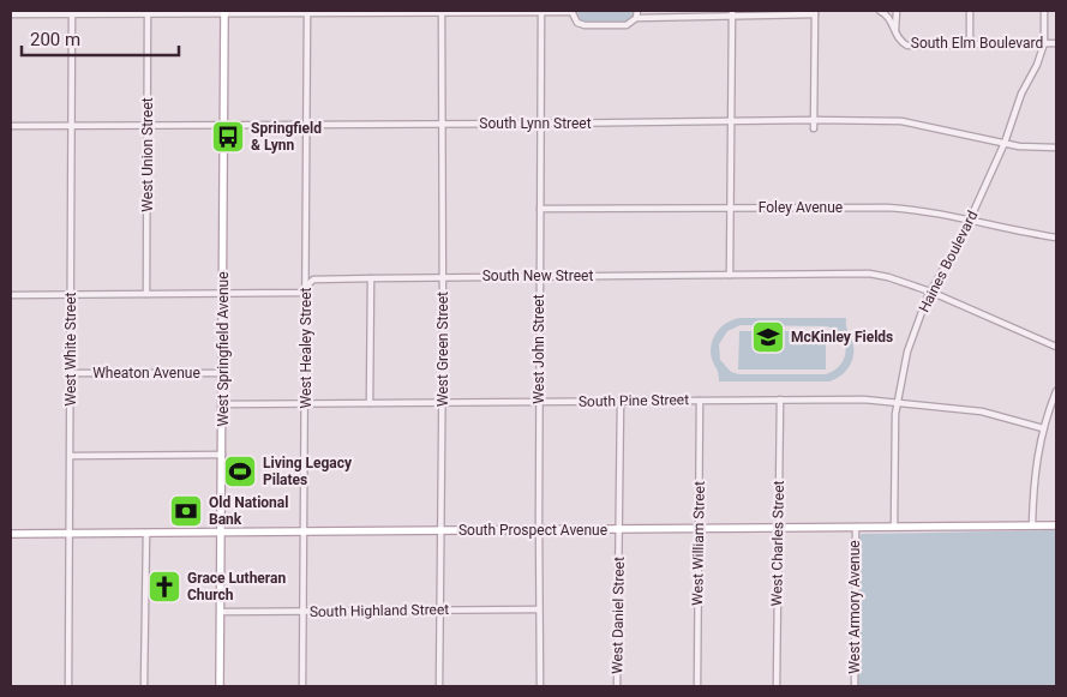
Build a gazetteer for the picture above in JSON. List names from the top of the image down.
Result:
{
  "streets": {
    "main road": ["West Springfield Avenue", "South Prospect Avenue"],
    "street": [
      "South Elm Boulevard",
      "South Lynn Street",
      "West Union Street",
      "Foley Avenue",
      "Haines Boulevard",
      "South New Street",
      "West Healey Street",
      "West White Street",
      "West Green Street",
      "West John Street",
      "Wheaton Avenue",
      "South Pine Street",
      "West William Street",
      "West Charles Street",
      "West Armory Avenue",
      "South Highland Street",
      "West Daniel Street"
    ]
  },
  "crossings": [
    ["South Elm Boulevard", "Haines Boulevard"],
    ["South Lynn Street", "West Union Street"],
    ["South Lynn Street", "Haines Boulevard"],
    ["South Lynn Street", "West Healey Street"],
    ["South Lynn Street", "West White Street"],
    ["South Lynn Street", "West Springfield Avenue"],
    ["South Lynn Street", "West Green Street"],
    ["South Lynn Street", "West John Street"],
    ["West Union Street", "South New Street"],
    ["Foley Avenue", "Haines Boulevard"],
    ["Foley Avenue", "West John Street"],
    ["Haines Boulevard", "South New Street"],
    ["Haines Boulevard", "South Pine Street"],
    ["Haines Boulevard", "South Prospect Avenue"],
    ["South New Street", "West Healey Street"],
    ["South New Street", "West White Street"],
    ["South New Street", "West Springfield Avenue"],
    ["South New Street", "West Green Street"],
    ["South New Street", "West John Street"],
    ["West Healey Street", "South Pine Street"],
    ["West Healey Street", "South Prospect Avenue"],
    ["West Healey Street", "South Highland Street"],
    ["West White Street", "Wheaton Avenue"],
    ["West White Street", "South Prospect Avenue"],
    ["West Springfield Avenue", "Wheaton Avenue"],
    ["West Springfield Avenue", "South Pine Street"],
    ["West Springfield Avenue", "South Prospect Avenue"],
    ["West Springfield Avenue", "South Highland Street"],
    ["West Green Street", "South Pine Street"],
    ["West Green Street", "South Prospect Avenue"],
    ["West Green Street", "South Highland Street"],
    ["West John Street", "South Pine Street"],
    ["West John Street", "South Prospect Avenue"],
    ["West John Street", "South Highland Street"],
    ["South Pine Street", "West William Street"],
    ["South Pine Street", "West Charles Street"],
    ["South Pine Street", "West Daniel Street"],
    ["South Prospect Avenue", "West William Street"],
    ["South Prospect Avenue", "West Charles Street"],
    ["South Prospect Avenue", "West Armory Avenue"],
    ["South Prospect Avenue", "West Daniel Street"]
  ],
  "places": {
    "bus stop": ["Springfield & Lynn"],
    "school or university": ["McKinley Fields"],
    "sports": ["Living Legacy Pilates"],
    "bank": ["Old National Bank"],
    "church": ["Grace Lutheran Church"]
  },
  "scale_bar": "200 m"
}
